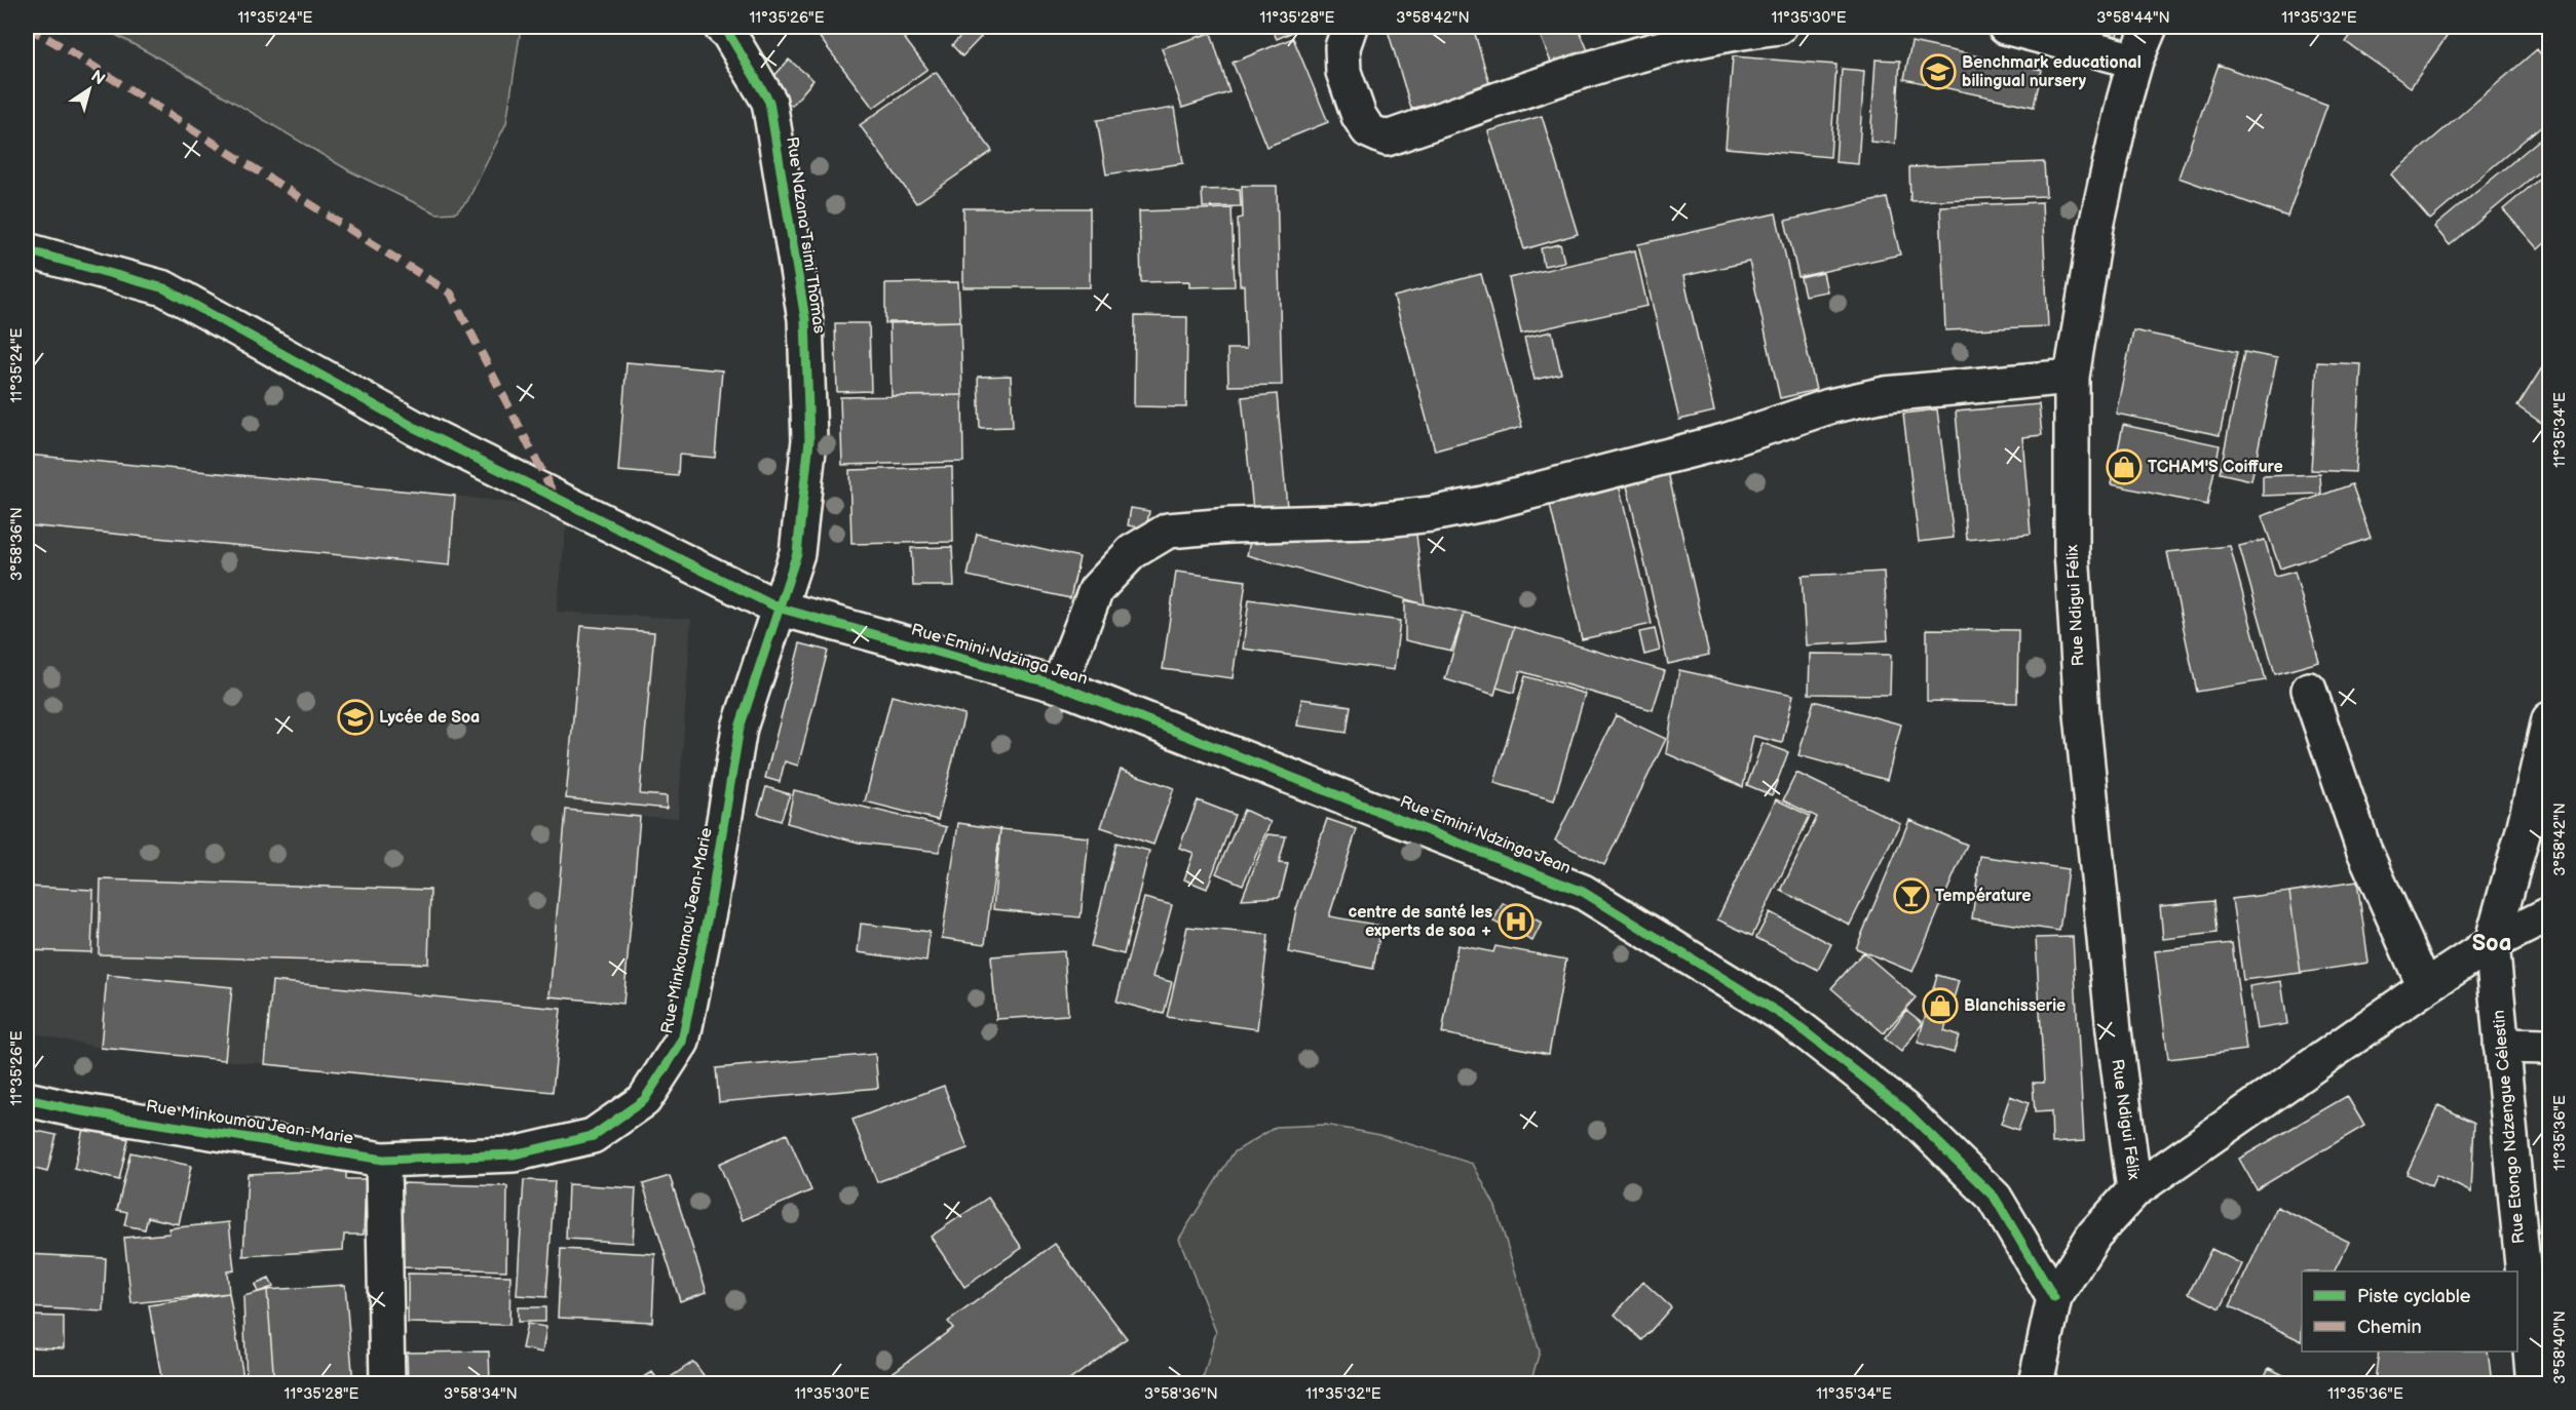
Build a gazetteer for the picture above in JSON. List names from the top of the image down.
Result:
{
  "streets": {
    "street": [
      "Rue Ndzana Tsimi Thomas",
      "Rue Ndigui Félix",
      "Rue Emini Ndzinga Jean",
      "Rue Minkoumou Jean-Marie",
      "Rue Etongo Ndzengue Célestin"
    ]
  },
  "crossings": [
    ["Rue Ndzana Tsimi Thomas", "Rue Emini Ndzinga Jean"],
    ["Rue Ndzana Tsimi Thomas", "Rue Minkoumou Jean-Marie"],
    ["Rue Emini Ndzinga Jean", "Rue Minkoumou Jean-Marie"]
  ],
  "districts": ["Soa"],
  "places": {
    "school or university": ["Benchmark educational bilingual nursery", "Lycée de Soa"],
    "shop": ["TCHAM'S Coiffure", "Blanchisserie"],
    "bar": ["Température"],
    "hospital": ["centre de santé les experts de soa +"]
  },
  "legend": ["Piste cyclable", "Chemin"],
  "north": "top right",
  "coordinates": [
    "11°35'24\"E",
    "11°35'26\"E",
    "11°35'28\"E",
    "3°58'42\"N",
    "11°35'30\"E",
    "3°58'44\"N",
    "11°35'32\"E",
    "11°35'34\"E",
    "3°58'36\"N",
    "11°35'36\"E",
    "3°58'40\"N",
    "3°58'34\"N"
  ]
}
